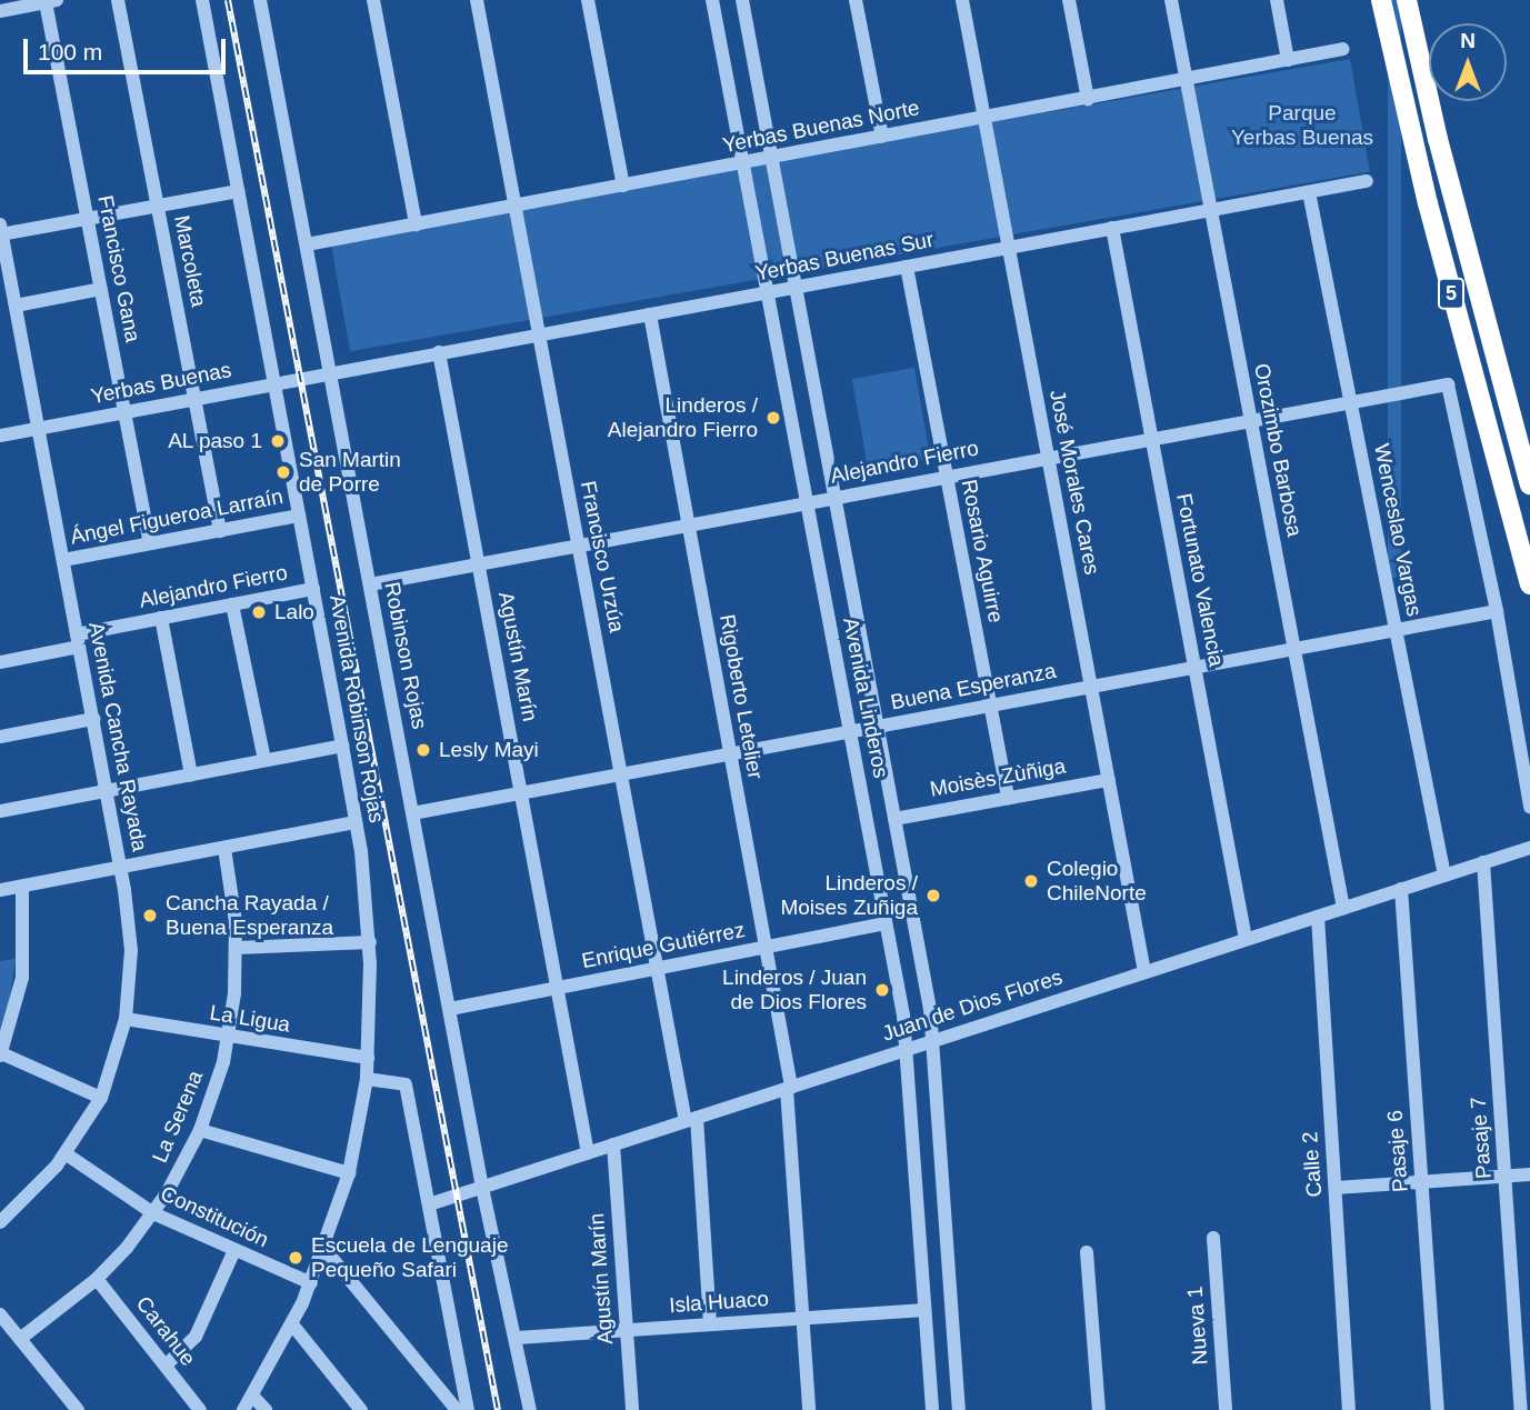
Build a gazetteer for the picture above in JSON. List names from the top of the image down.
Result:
{
  "streets": {
    "highway": ["5"],
    "street": [
      "Yerbas Buenas Norte",
      "Yerbas Buenas Sur",
      "Marcoleta",
      "Francisco Gana",
      "Yerbas Buenas",
      "Orozimbo Barbosa",
      "Alejandro Fierro",
      "José Morales Cares",
      "Ángel Figueroa Larraín",
      "Wenceslao Vargas",
      "Rosario Aguirre",
      "Francisco Urzúa",
      "Fortunato Valencia",
      "Robinson Rojas",
      "Agustín Marín",
      "Buena Esperanza",
      "Rigoberto Letelier",
      "Avenida Linderos",
      "Avenida Robinson Rojas",
      "Avenida Cancha Rayada",
      "Moisès Zùñiga",
      "Enrique Gutiérrez",
      "Juan de Dios Flores",
      "La Ligua",
      "La Serena",
      "Pasaje 7",
      "Pasaje 6",
      "Calle 2",
      "Constitución",
      "Isla Huaco",
      "Nueva 1",
      "Carahue"
    ]
  },
  "crossings": [
    ["Yerbas Buenas Norte", "Orozimbo Barbosa"],
    ["Yerbas Buenas Norte", "José Morales Cares"],
    ["Yerbas Buenas Norte", "Francisco Urzúa"],
    ["Yerbas Buenas Norte", "Robinson Rojas"],
    ["Yerbas Buenas Norte", "Avenida Linderos"],
    ["Yerbas Buenas Sur", "Yerbas Buenas"],
    ["Yerbas Buenas Sur", "Orozimbo Barbosa"],
    ["Yerbas Buenas Sur", "José Morales Cares"],
    ["Yerbas Buenas Sur", "Wenceslao Vargas"],
    ["Yerbas Buenas Sur", "Rosario Aguirre"],
    ["Yerbas Buenas Sur", "Francisco Urzúa"],
    ["Yerbas Buenas Sur", "Fortunato Valencia"],
    ["Yerbas Buenas Sur", "Robinson Rojas"],
    ["Yerbas Buenas Sur", "Agustín Marín"],
    ["Yerbas Buenas Sur", "Rigoberto Letelier"],
    ["Yerbas Buenas Sur", "Avenida Linderos"],
    ["Marcoleta", "Yerbas Buenas"],
    ["Marcoleta", "Ángel Figueroa Larraín"],
    ["Francisco Gana", "Yerbas Buenas"],
    ["Francisco Gana", "Ángel Figueroa Larraín"],
    ["Yerbas Buenas", "Robinson Rojas"],
    ["Yerbas Buenas", "Avenida Robinson Rojas"],
    ["Yerbas Buenas", "Avenida Cancha Rayada"],
    ["Orozimbo Barbosa", "Alejandro Fierro"],
    ["Orozimbo Barbosa", "Buena Esperanza"],
    ["Orozimbo Barbosa", "Juan de Dios Flores"],
    ["Alejandro Fierro", "José Morales Cares"],
    ["Alejandro Fierro", "Wenceslao Vargas"],
    ["Alejandro Fierro", "Rosario Aguirre"],
    ["Alejandro Fierro", "Francisco Urzúa"],
    ["Alejandro Fierro", "Fortunato Valencia"],
    ["Alejandro Fierro", "Robinson Rojas"],
    ["Alejandro Fierro", "Agustín Marín"],
    ["Alejandro Fierro", "Buena Esperanza"],
    ["Alejandro Fierro", "Rigoberto Letelier"],
    ["Alejandro Fierro", "Avenida Linderos"],
    ["Alejandro Fierro", "Avenida Robinson Rojas"],
    ["Alejandro Fierro", "Avenida Cancha Rayada"],
    ["José Morales Cares", "Buena Esperanza"],
    ["José Morales Cares", "Moisès Zùñiga"],
    ["José Morales Cares", "Juan de Dios Flores"],
    ["Ángel Figueroa Larraín", "Avenida Robinson Rojas"],
    ["Ángel Figueroa Larraín", "Avenida Cancha Rayada"],
    ["Wenceslao Vargas", "Buena Esperanza"],
    ["Wenceslao Vargas", "Juan de Dios Flores"],
    ["Rosario Aguirre", "Buena Esperanza"],
    ["Rosario Aguirre", "Moisès Zùñiga"],
    ["Francisco Urzúa", "Buena Esperanza"],
    ["Francisco Urzúa", "Enrique Gutiérrez"],
    ["Francisco Urzúa", "Juan de Dios Flores"],
    ["Francisco Urzúa", "Isla Huaco"],
    ["Fortunato Valencia", "Buena Esperanza"],
    ["Fortunato Valencia", "Juan de Dios Flores"],
    ["Robinson Rojas", "Buena Esperanza"],
    ["Robinson Rojas", "Enrique Gutiérrez"],
    ["Robinson Rojas", "Juan de Dios Flores"],
    ["Robinson Rojas", "Isla Huaco"],
    ["Agustín Marín", "Buena Esperanza"],
    ["Agustín Marín", "Enrique Gutiérrez"],
    ["Agustín Marín", "Juan de Dios Flores"],
    ["Agustín Marín", "Isla Huaco"],
    ["Buena Esperanza", "Rigoberto Letelier"],
    ["Buena Esperanza", "Avenida Linderos"],
    ["Rigoberto Letelier", "Enrique Gutiérrez"],
    ["Rigoberto Letelier", "Juan de Dios Flores"],
    ["Rigoberto Letelier", "Isla Huaco"],
    ["Avenida Linderos", "Moisès Zùñiga"],
    ["Avenida Linderos", "Enrique Gutiérrez"],
    ["Avenida Linderos", "Juan de Dios Flores"],
    ["Avenida Linderos", "Isla Huaco"],
    ["Avenida Robinson Rojas", "La Ligua"],
    ["Avenida Robinson Rojas", "Constitución"],
    ["Avenida Cancha Rayada", "La Ligua"],
    ["Avenida Cancha Rayada", "Constitución"],
    ["Juan de Dios Flores", "Pasaje 7"],
    ["Juan de Dios Flores", "Pasaje 6"],
    ["Juan de Dios Flores", "Calle 2"],
    ["La Ligua", "La Serena"],
    ["La Serena", "Constitución"],
    ["La Serena", "Carahue"]
  ],
  "parks": ["Parque Yerbas Buenas"],
  "places": [
    "Linderos / Alejandro Fierro",
    "AL paso 1",
    "San Martin de Porre",
    "Lalo",
    "Lesly Mayi",
    "Colegio ChileNorte",
    "Linderos / Moises Zuñiga",
    "Cancha Rayada / Buena Esperanza",
    "Linderos / Juan de Dios Flores",
    "Escuela de Lenguaje Pequeño Safari"
  ],
  "scale_bar": "100 m",
  "north": "top"
}
